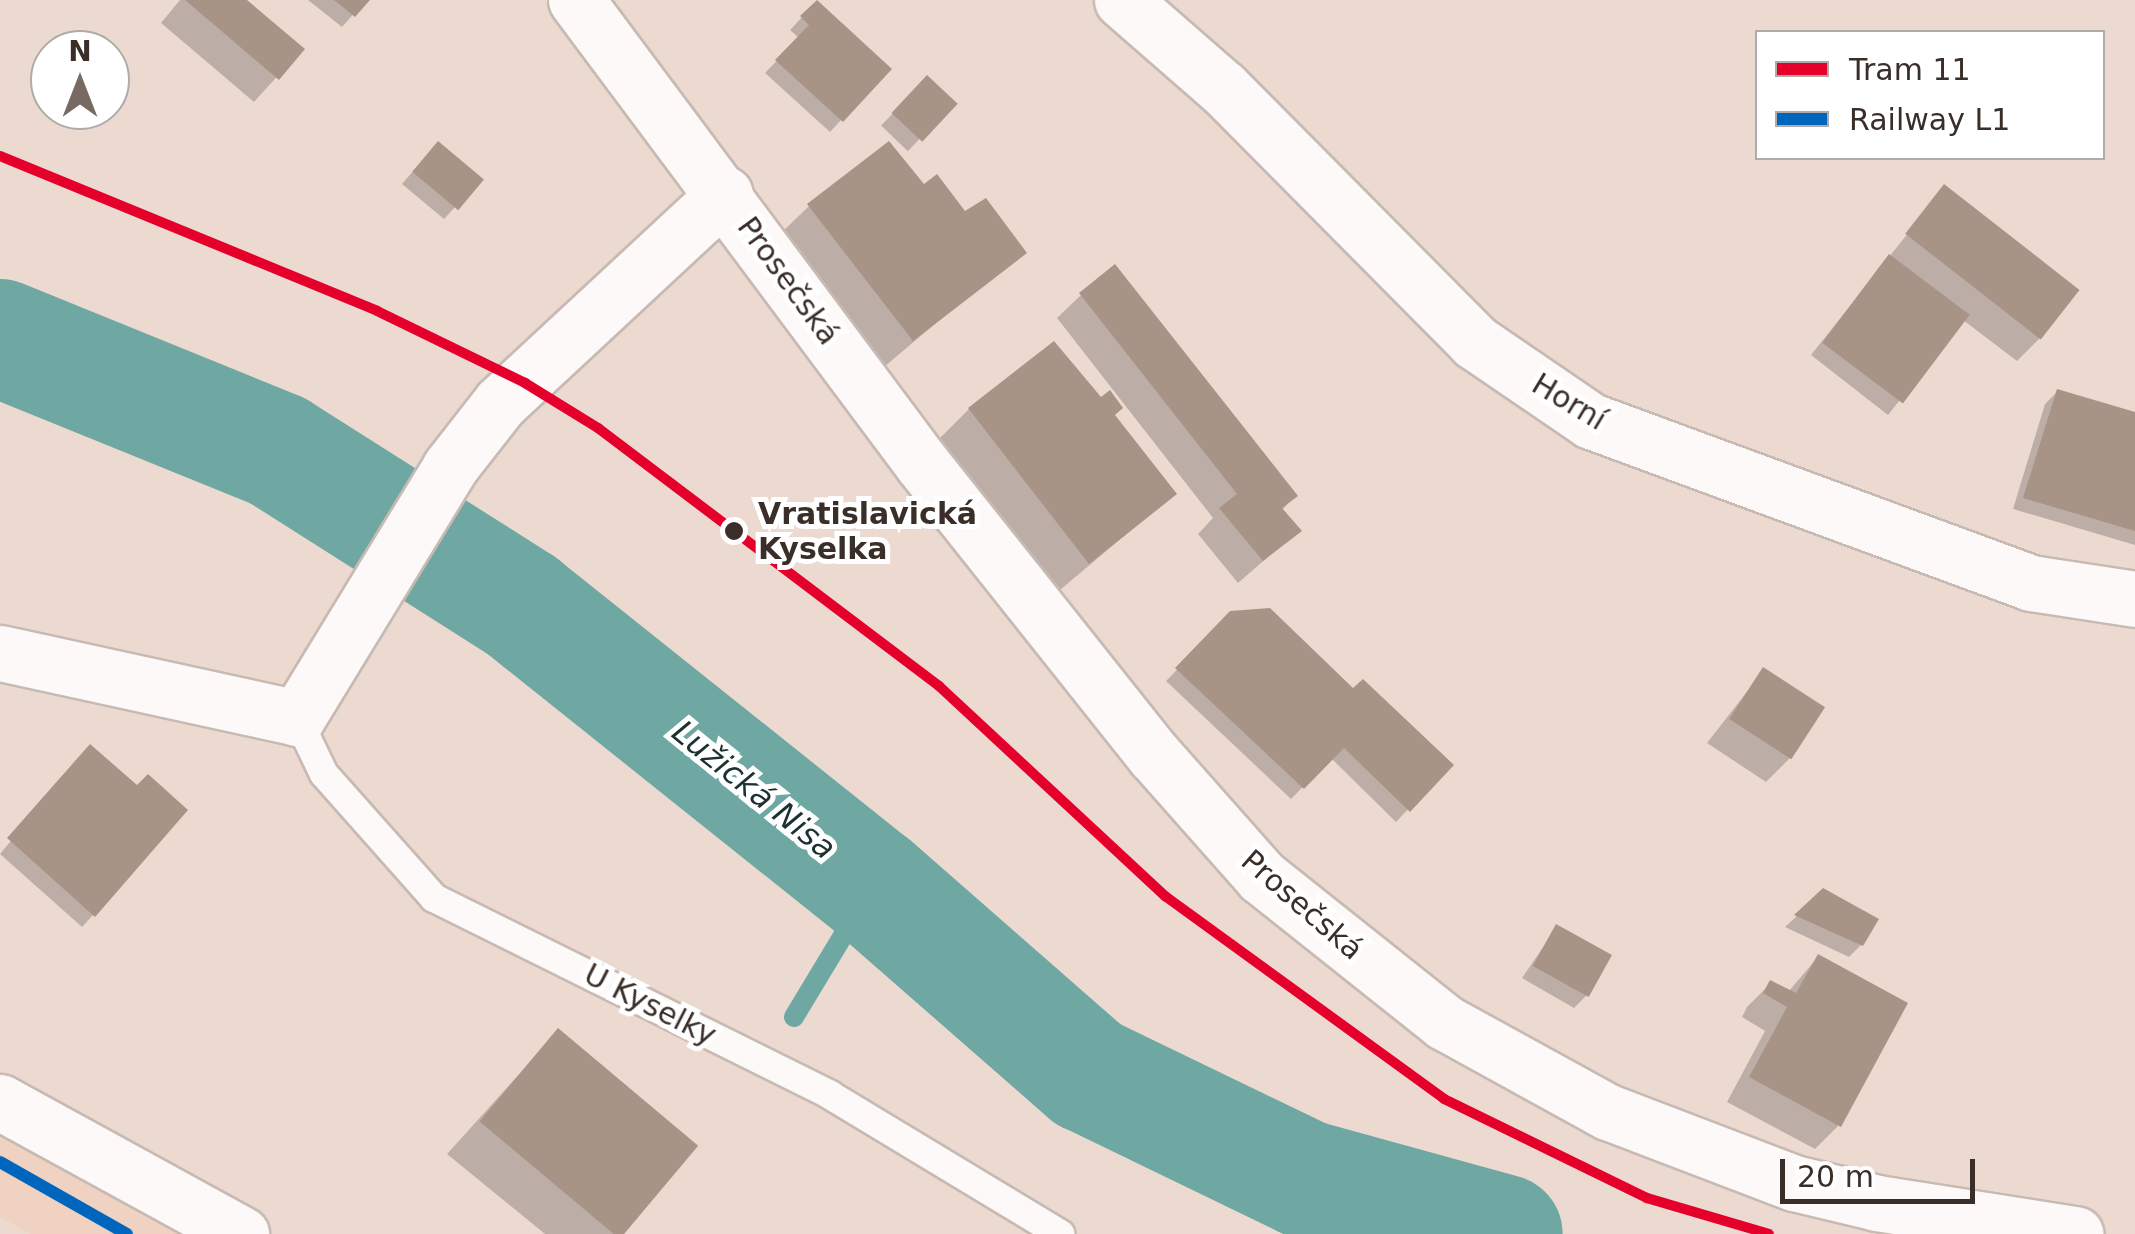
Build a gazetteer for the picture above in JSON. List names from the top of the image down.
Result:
{
  "streets": {
    "street": ["Prosečská", "Horní"],
    "lane": ["U Kyselky"]
  },
  "crossings": [
    ["Prosečská", "U Kyselky"]
  ],
  "water": ["Lužická Nisa"],
  "places": ["Vratislavická Kyselka"],
  "lines": ["tram line 11", "rail line L1"],
  "legend": ["Tram 11", "Railway L1"],
  "scale_bar": "20 m",
  "north": "top"
}
